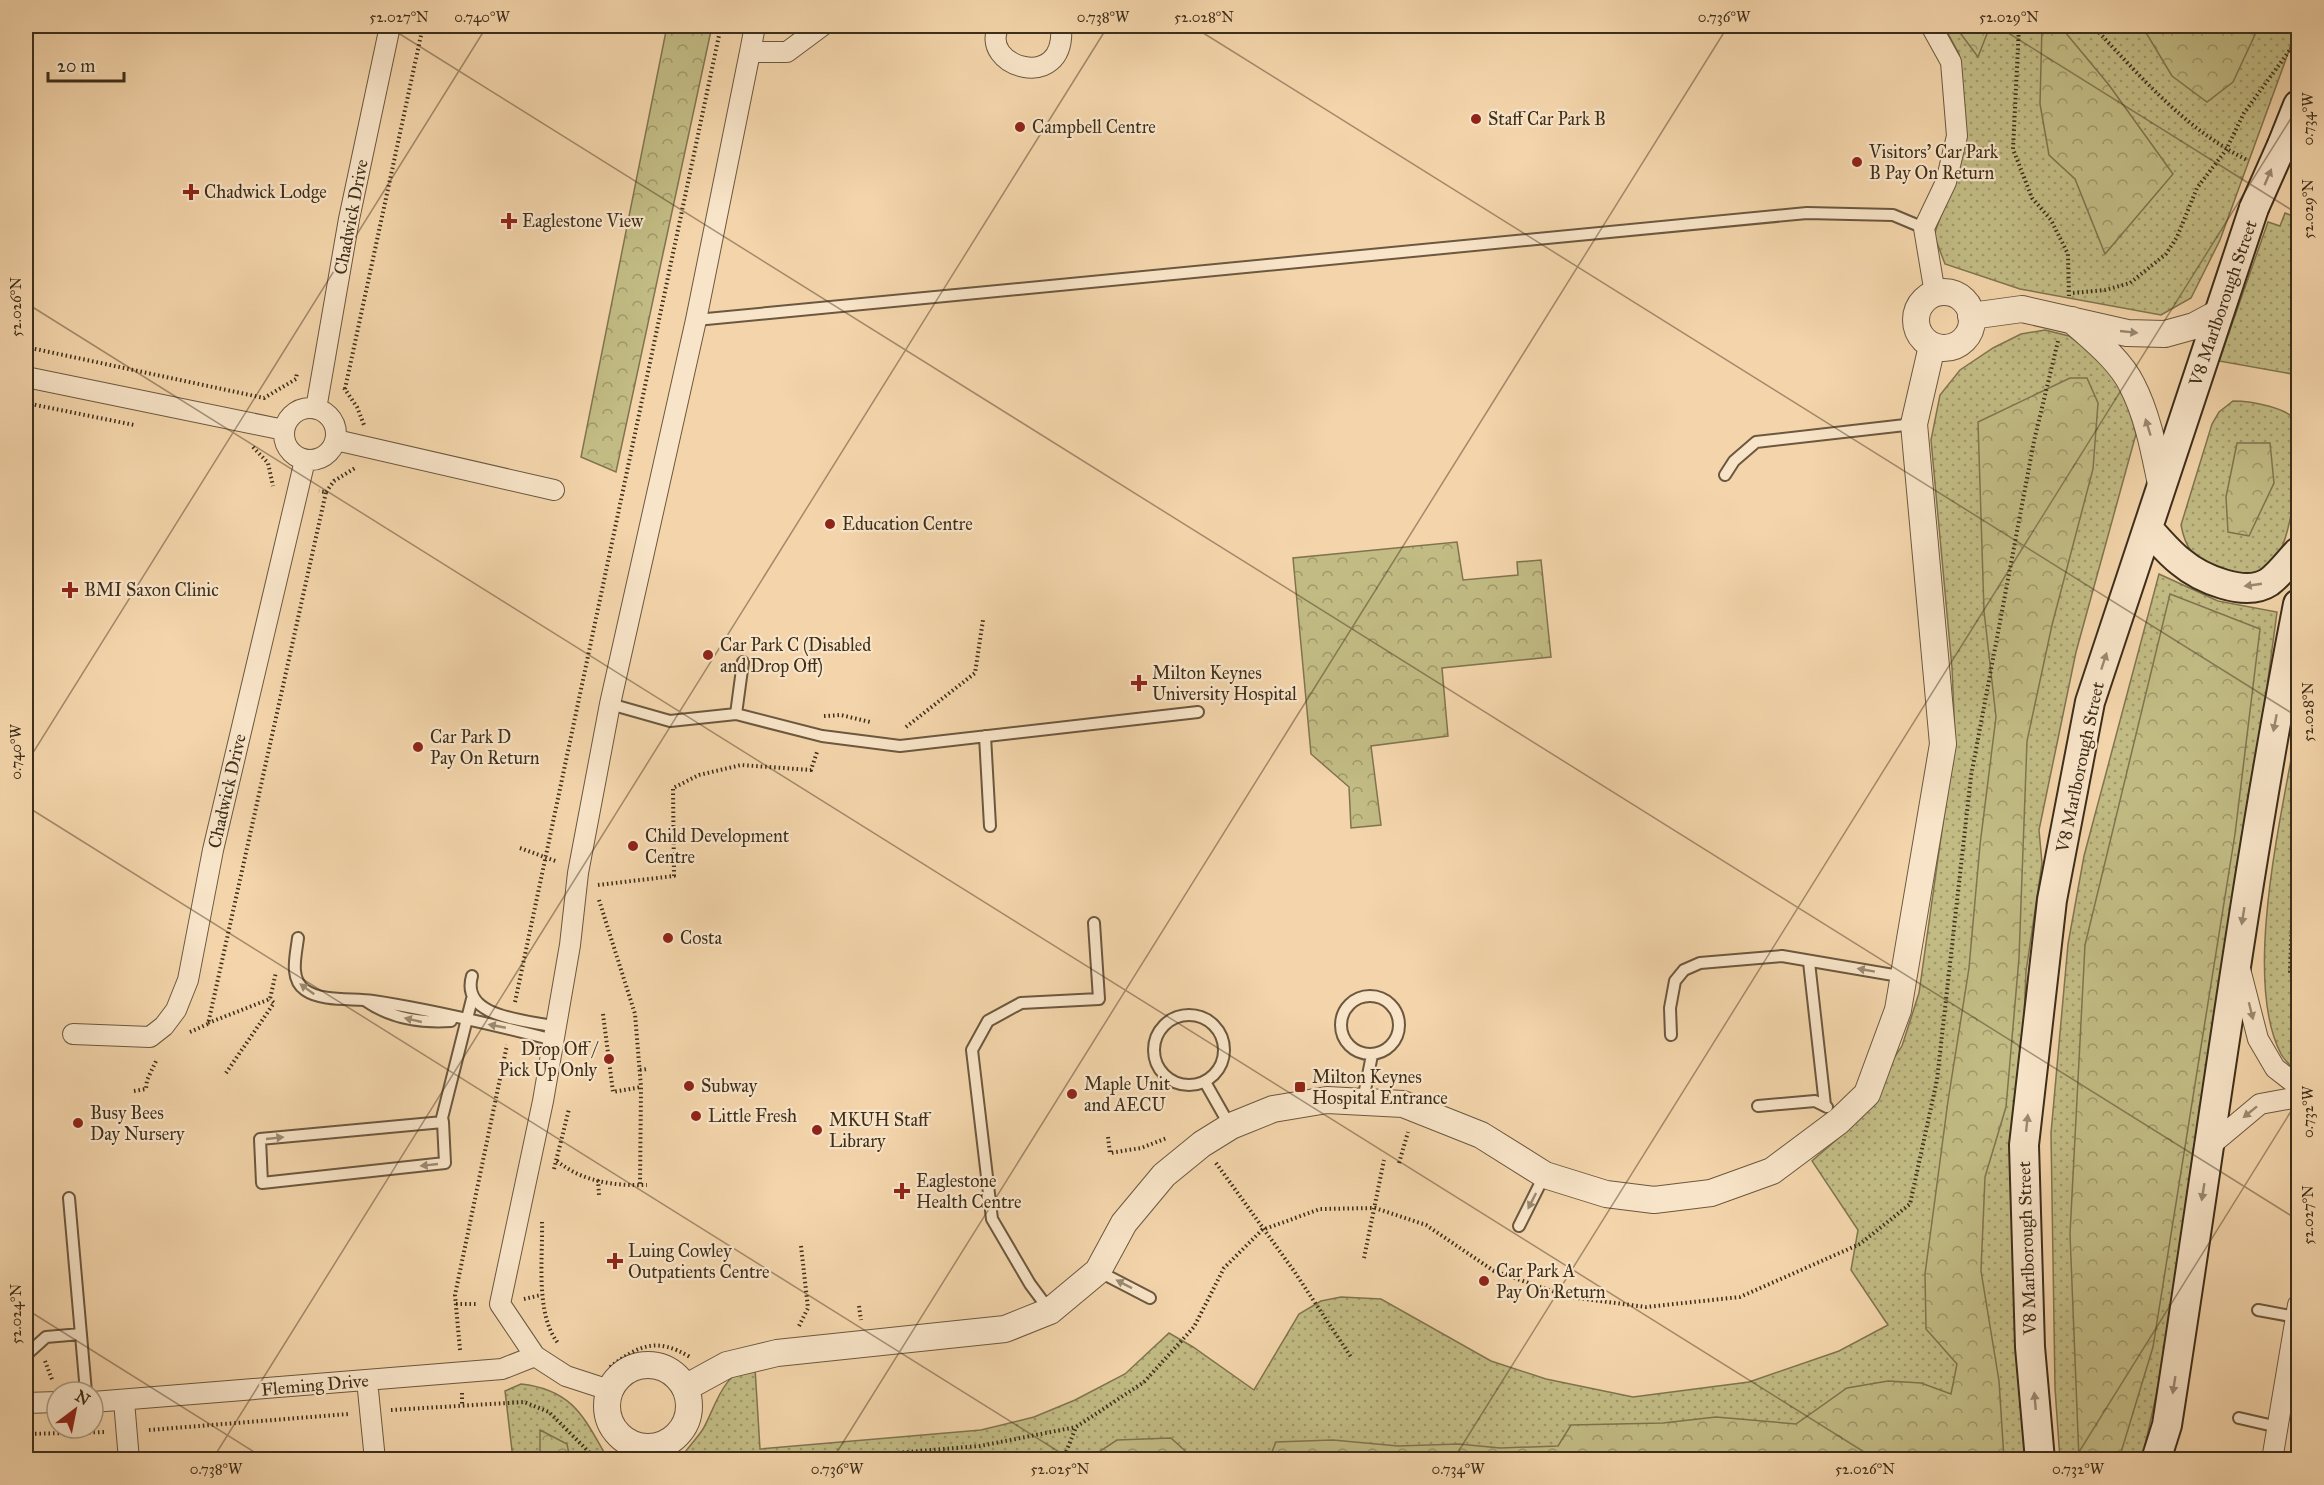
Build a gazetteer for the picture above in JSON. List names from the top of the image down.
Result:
{
  "streets": {
    "main road": ["V8 Marlborough Street"],
    "street": ["Chadwick Drive", "Fleming Drive"]
  },
  "places": {
    "other": [
      "Staff Car Park B",
      "Campbell Centre",
      "Visitors' Car Park B Pay On Return",
      "Education Centre",
      "Car Park C (Disabled and Drop Off)",
      "Car Park D Pay On Return",
      "Child Development Centre",
      "Costa",
      "Drop Off / Pick Up Only",
      "Subway",
      "Maple Unit and AECU",
      "Little Fresh",
      "Busy Bees Day Nursery",
      "MKUH Staff Library",
      "Car Park A Pay On Return"
    ],
    "health": [
      "Chadwick Lodge",
      "Eaglestone View",
      "BMI Saxon Clinic",
      "Milton Keynes University Hospital",
      "Eaglestone Health Centre",
      "Luing Cowley Outpatients Centre"
    ],
    "transit": ["Milton Keynes Hospital Entrance"]
  },
  "scale_bar": "20 m",
  "north": "top right",
  "coordinates": [
    "52.027°N",
    "0.740°W",
    "0.738°W",
    "52.028°N",
    "0.736°W",
    "52.029°N",
    "0.734°W",
    "52.026°N",
    "0.732°W",
    "52.024°N",
    "52.025°N"
  ]
}
